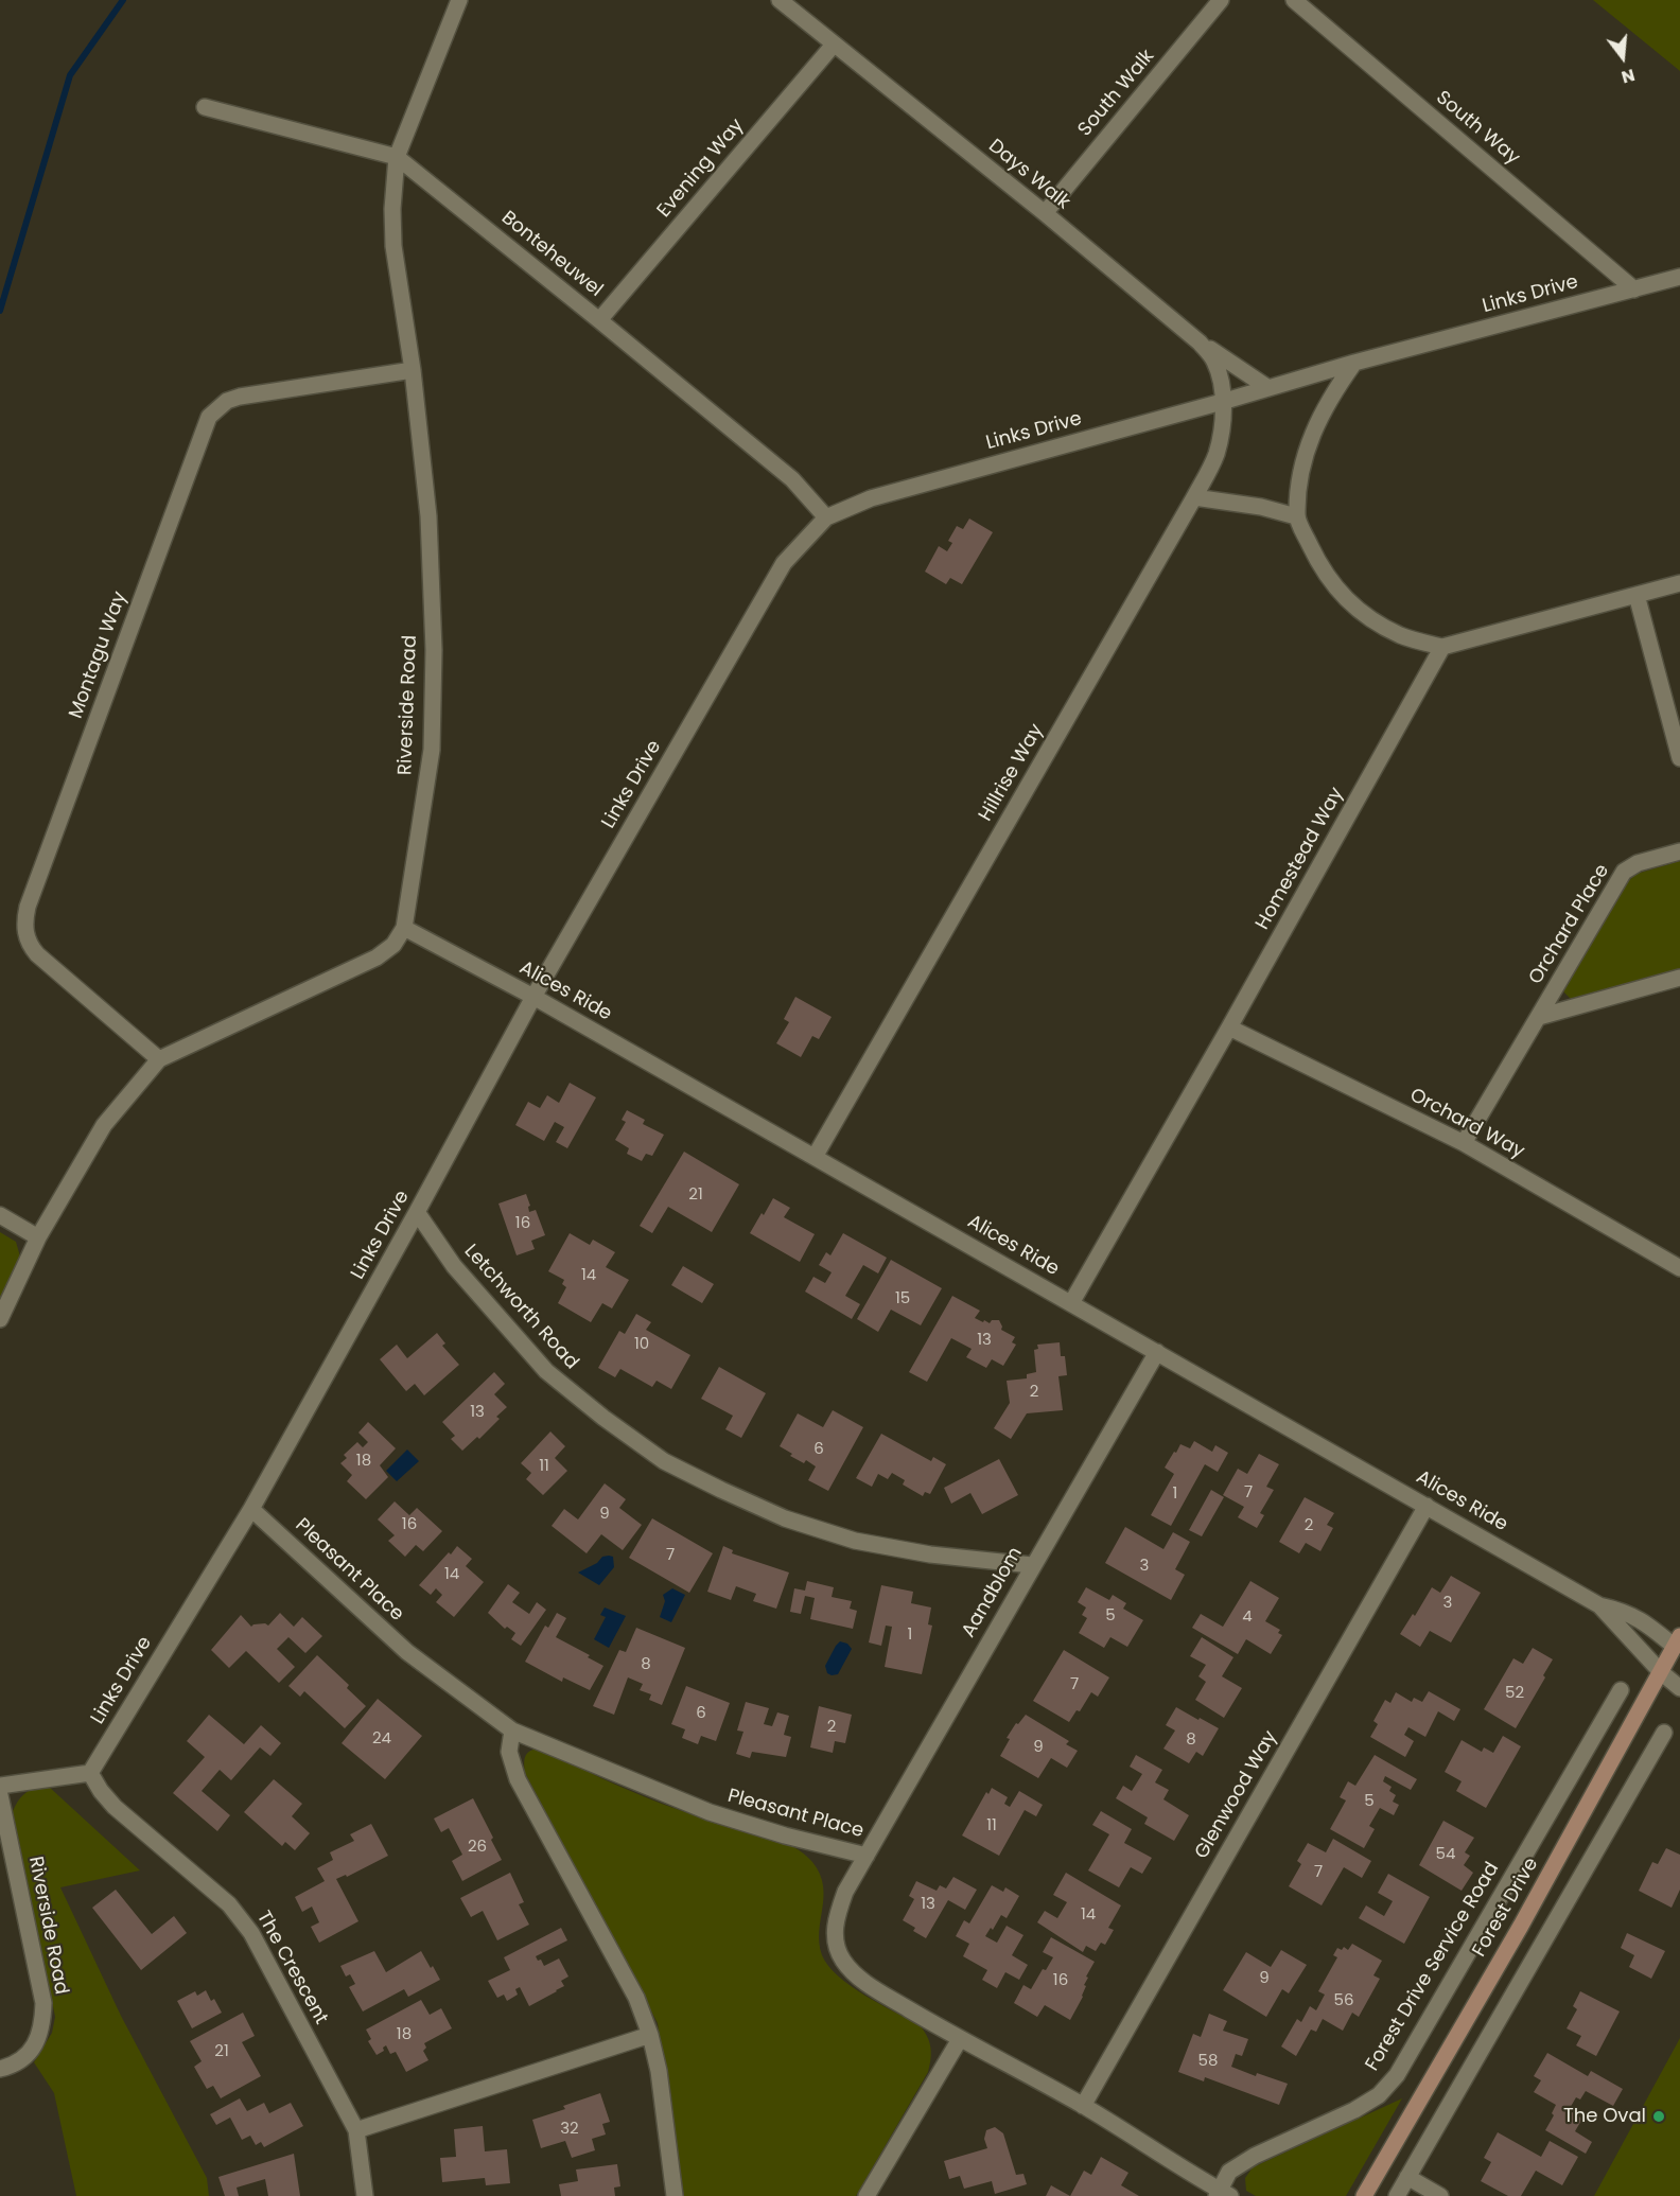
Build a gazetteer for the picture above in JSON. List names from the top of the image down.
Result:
{
  "streets": {
    "main road": ["Forest Drive"],
    "street": [
      "South Walk",
      "South Way",
      "Evening Way",
      "Days Walk",
      "Bonteheuwel",
      "Links Drive",
      "Montagu Way",
      "Riverside Road",
      "Hillrise Way",
      "Homestead Way",
      "Orchard Place",
      "Alices Ride",
      "Orchard Way",
      "Letchworth Road",
      "Pleasant Place",
      "Aandblom",
      "Glenwood Way",
      "Forest Drive Service Road",
      "The Crescent"
    ]
  },
  "crossings": [
    ["South Walk", "Days Walk"],
    ["South Way", "Links Drive"],
    ["Evening Way", "Days Walk"],
    ["Evening Way", "Bonteheuwel"],
    ["Days Walk", "Links Drive"],
    ["Days Walk", "Hillrise Way"],
    ["Bonteheuwel", "Links Drive"],
    ["Bonteheuwel", "Riverside Road"],
    ["Links Drive", "Hillrise Way"],
    ["Links Drive", "Alices Ride"],
    ["Links Drive", "Letchworth Road"],
    ["Links Drive", "Pleasant Place"],
    ["Links Drive", "The Crescent"],
    ["Montagu Way", "Riverside Road"],
    ["Riverside Road", "Alices Ride"],
    ["Hillrise Way", "Alices Ride"],
    ["Homestead Way", "Alices Ride"],
    ["Homestead Way", "Orchard Way"],
    ["Orchard Place", "Orchard Way"],
    ["Alices Ride", "Aandblom"],
    ["Alices Ride", "Glenwood Way"],
    ["Alices Ride", "Forest Drive"],
    ["Letchworth Road", "Aandblom"],
    ["Pleasant Place", "Aandblom"],
    ["Pleasant Place", "Glenwood Way"],
    ["Pleasant Place", "Forest Drive Service Road"]
  ],
  "places": ["The Oval"],
  "house_numbers": [
    "21",
    "16",
    "14",
    "15",
    "13",
    "10",
    "2",
    "13",
    "6",
    "18",
    "11",
    "7",
    "1",
    "9",
    "16",
    "2",
    "7",
    "3",
    "14",
    "3",
    "5",
    "4",
    "1",
    "8",
    "7",
    "52",
    "6",
    "2",
    "24",
    "8",
    "9",
    "5",
    "11",
    "26",
    "54",
    "7",
    "13",
    "14",
    "9",
    "16",
    "56",
    "18",
    "21",
    "58",
    "32"
  ],
  "north": "bottom"
}
